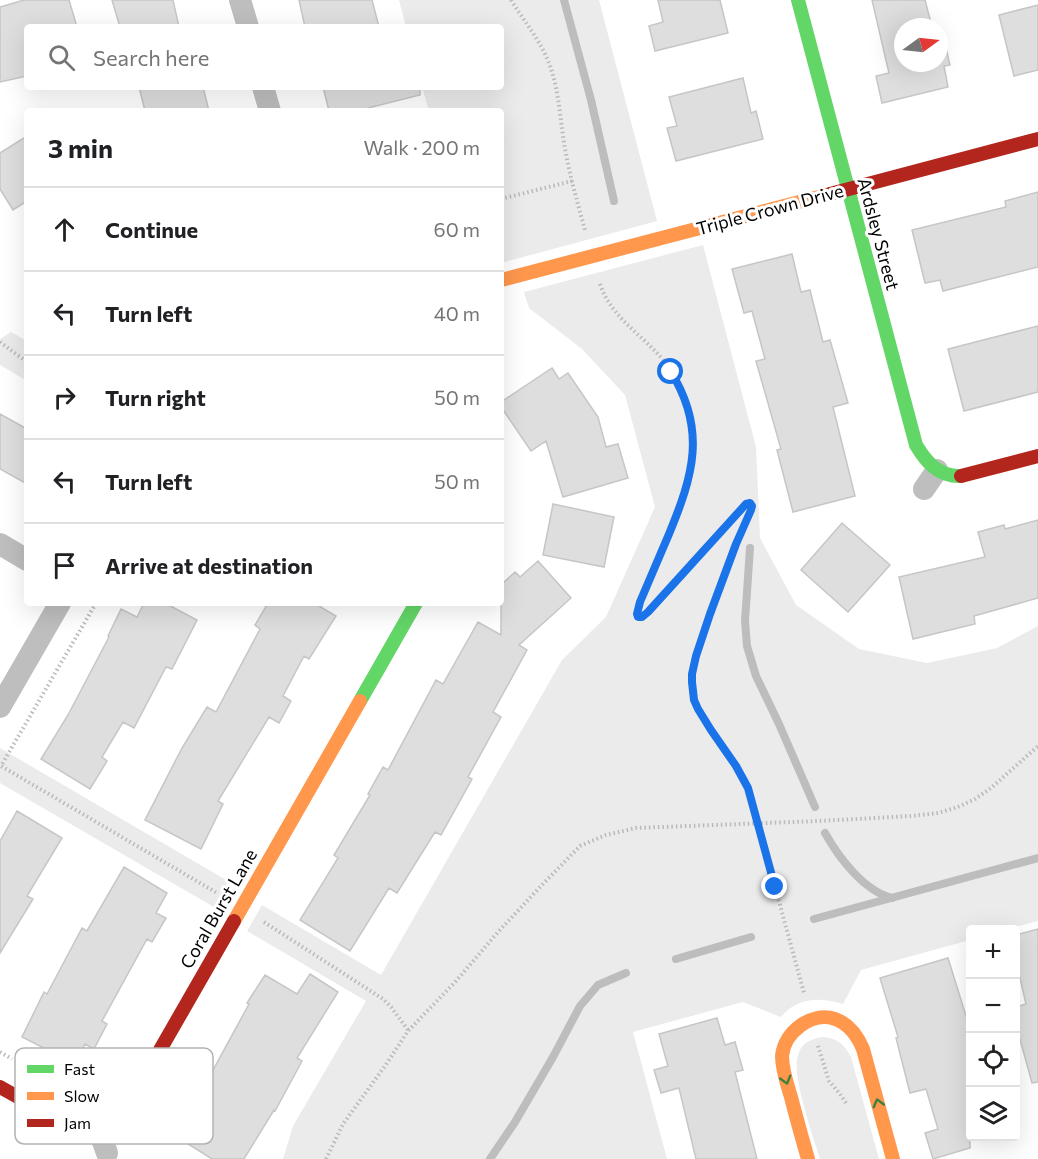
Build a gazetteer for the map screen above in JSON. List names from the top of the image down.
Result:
{
  "streets": {
    "street": ["Triple Crown Drive", "Ardsley Street", "Coral Burst Lane"]
  },
  "crossings": [
    ["Triple Crown Drive", "Ardsley Street"]
  ],
  "legend": ["Fast", "Slow", "Jam"],
  "north": "right",
  "page": {
    "search": "Search here",
    "heading": ["3 min", "Walk · 200 m"],
    "list": [
      ["Continue", "60 m"],
      ["Turn left", "40 m"],
      ["Turn right", "50 m"],
      ["Turn left", "50 m"],
      "Arrive at destination"
    ],
    "map_buttons": ["+", "−"]
  }
}
